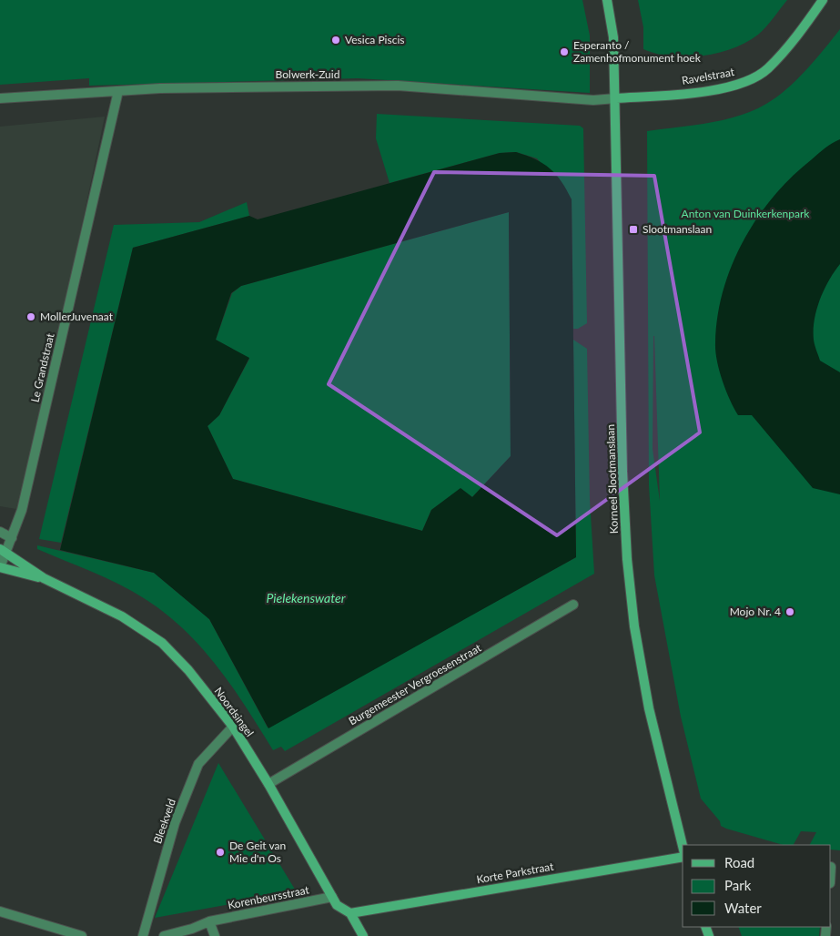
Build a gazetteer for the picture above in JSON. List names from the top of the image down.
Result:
{
  "streets": {
    "street": [
      "Bolwerk-Zuid",
      "Ravelstraat",
      "Le Grandstraat",
      "Korneel Slootmanslaan",
      "Burgemeester Vergroesenstraat",
      "Noordsingel",
      "Bleekveld",
      "Korte Parkstraat",
      "Korenbeursstraat"
    ]
  },
  "crossings": [
    ["Bolwerk-Zuid", "Ravelstraat"],
    ["Bolwerk-Zuid", "Le Grandstraat"],
    ["Bolwerk-Zuid", "Korneel Slootmanslaan"],
    ["Ravelstraat", "Korneel Slootmanslaan"],
    ["Le Grandstraat", "Noordsingel"],
    ["Burgemeester Vergroesenstraat", "Noordsingel"],
    ["Noordsingel", "Bleekveld"],
    ["Noordsingel", "Korte Parkstraat"],
    ["Noordsingel", "Korenbeursstraat"]
  ],
  "water": ["Pielekenswater"],
  "parks": ["Anton van Duinkerkenpark"],
  "places": {
    "other": [
      "Vesica Piscis",
      "Esperanto / Zamenhofmonument hoek",
      "MollerJuvenaat",
      "Mojo Nr. 4",
      "De Geit van Mie d'n Os"
    ],
    "transit": ["Slootmanslaan"]
  },
  "legend": ["Road", "Park", "Water"]
}
